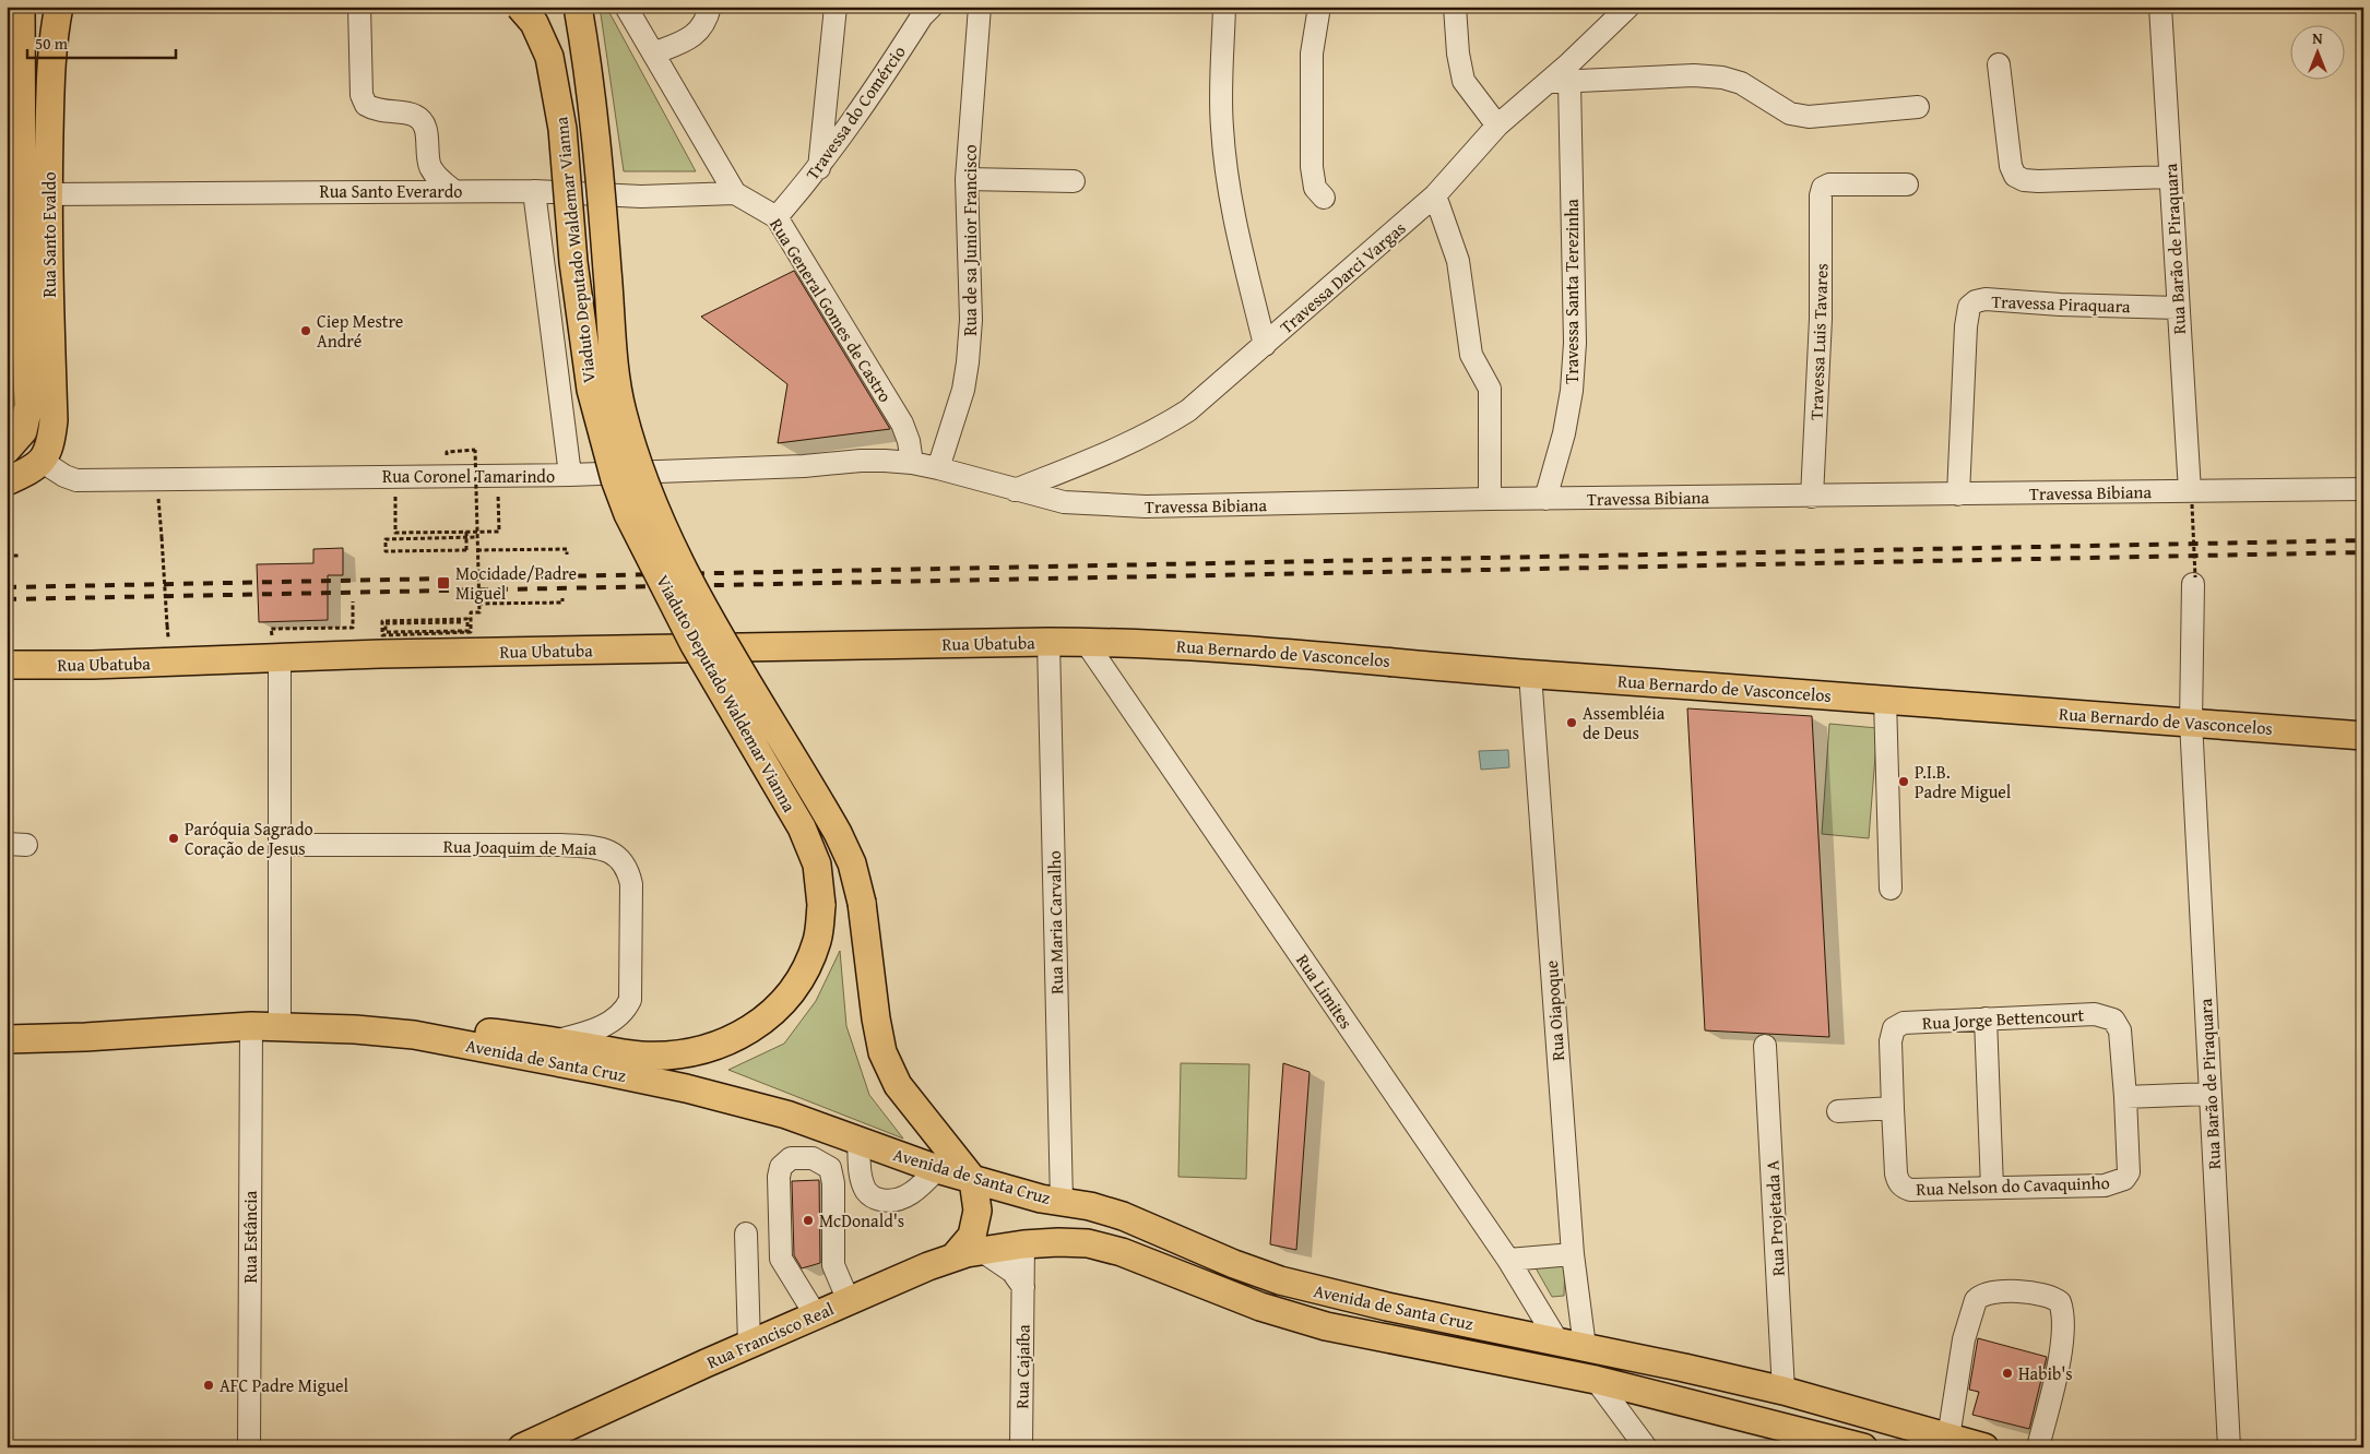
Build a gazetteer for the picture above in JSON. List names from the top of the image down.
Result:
{
  "streets": {
    "main road": [
      "Rua Santo Evaldo",
      "Viaduto Deputado Waldemar Vianna",
      "Rua Ubatuba",
      "Rua Bernardo de Vasconcelos",
      "Avenida de Santa Cruz",
      "Rua Francisco Real"
    ],
    "street": [
      "Travessa do Comércio",
      "Rua Santo Everardo",
      "Rua de sa Junior Francisco",
      "Rua Barão de Piraquara",
      "Travessa Darci Vargas",
      "Travessa Santa Terezinha",
      "Travessa Piraquara",
      "Rua General Gomes de Castro",
      "Travessa Luis Tavares",
      "Rua Coronel Tamarindo",
      "Travessa Bibiana",
      "Rua Joaquim de Maia",
      "Rua Maria Carvalho",
      "Rua Limites",
      "Rua Oiapoque",
      "Rua Jorge Bettencourt",
      "Rua Nelson do Cavaquinho",
      "Rua Projetada A",
      "Rua Estância",
      "Rua Cajaíba"
    ]
  },
  "crossings": [
    ["Travessa do Comércio", "Rua General Gomes de Castro"],
    ["Rua Santo Everardo", "Rua Santo Evaldo"],
    ["Rua Santo Everardo", "Rua General Gomes de Castro"],
    ["Rua Santo Evaldo", "Rua Coronel Tamarindo"],
    ["Rua de sa Junior Francisco", "Rua Coronel Tamarindo"],
    ["Rua de sa Junior Francisco", "Travessa Bibiana"],
    ["Rua Barão de Piraquara", "Travessa Piraquara"],
    ["Rua Barão de Piraquara", "Travessa Bibiana"],
    ["Rua Barão de Piraquara", "Rua Bernardo de Vasconcelos"],
    ["Viaduto Deputado Waldemar Vianna", "Rua Joaquim de Maia"],
    ["Viaduto Deputado Waldemar Vianna", "Avenida de Santa Cruz"],
    ["Travessa Darci Vargas", "Travessa Bibiana"],
    ["Travessa Santa Terezinha", "Travessa Bibiana"],
    ["Travessa Piraquara", "Travessa Bibiana"],
    ["Rua General Gomes de Castro", "Rua Coronel Tamarindo"],
    ["Travessa Luis Tavares", "Travessa Bibiana"],
    ["Rua Coronel Tamarindo", "Travessa Bibiana"],
    ["Rua Ubatuba", "Rua Bernardo de Vasconcelos"],
    ["Rua Ubatuba", "Rua Maria Carvalho"],
    ["Rua Ubatuba", "Rua Limites"],
    ["Rua Bernardo de Vasconcelos", "Rua Limites"],
    ["Rua Bernardo de Vasconcelos", "Rua Oiapoque"],
    ["Rua Maria Carvalho", "Avenida de Santa Cruz"],
    ["Rua Limites", "Rua Oiapoque"],
    ["Rua Limites", "Avenida de Santa Cruz"],
    ["Rua Oiapoque", "Avenida de Santa Cruz"],
    ["Rua Jorge Bettencourt", "Rua Nelson do Cavaquinho"],
    ["Avenida de Santa Cruz", "Rua Projetada A"],
    ["Avenida de Santa Cruz", "Rua Estância"],
    ["Avenida de Santa Cruz", "Rua Francisco Real"],
    ["Avenida de Santa Cruz", "Rua Cajaíba"],
    ["Rua Francisco Real", "Rua Cajaíba"]
  ],
  "places": {
    "other": [
      "Ciep Mestre André",
      "Assembléia de Deus",
      "P.I.B. Padre Miguel",
      "Paróquia Sagrado Coração de Jesus",
      "McDonald's",
      "Habib's",
      "AFC Padre Miguel"
    ],
    "transit": ["Mocidade/Padre Miguel"]
  },
  "scale_bar": "50 m",
  "north": "top"
}
